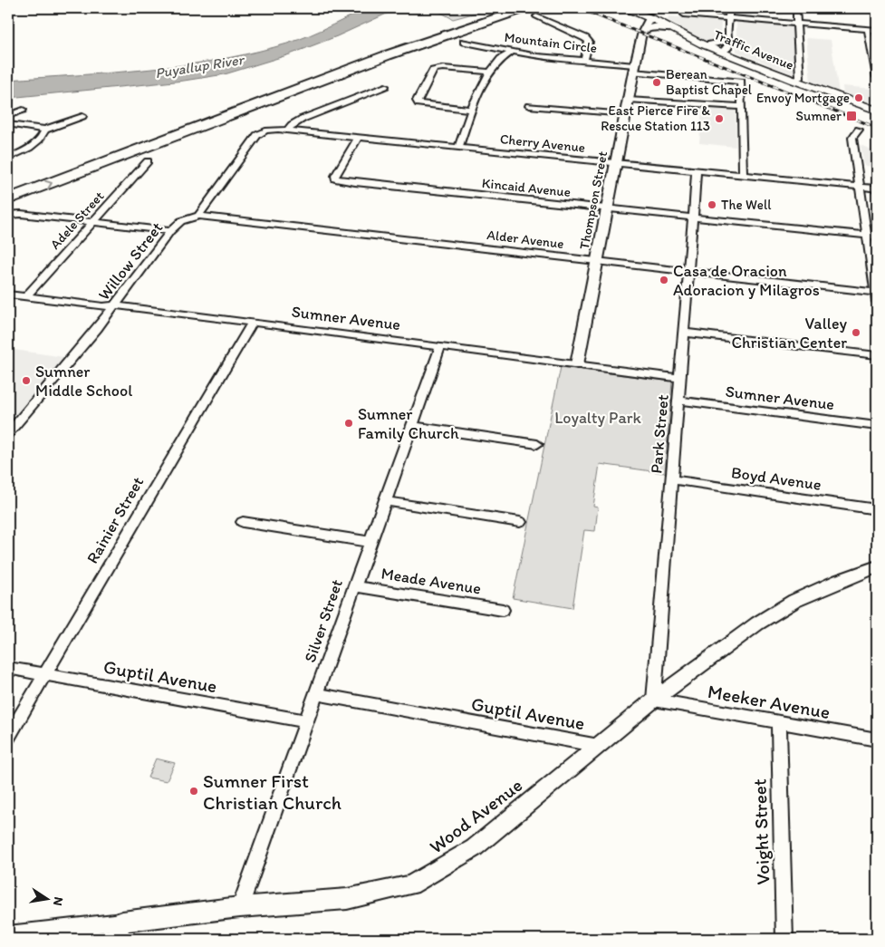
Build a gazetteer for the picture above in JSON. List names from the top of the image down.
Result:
{
  "streets": {
    "main road": ["Traffic Avenue"],
    "street": [
      "Mountain Circle",
      "Cherry Avenue",
      "Kincaid Avenue",
      "Thompson Street",
      "Adele Street",
      "Alder Avenue",
      "Willow Street",
      "Sumner Avenue",
      "Park Street",
      "Boyd Avenue",
      "Rainier Street",
      "Meade Avenue",
      "Silver Street",
      "Guptil Avenue",
      "Meeker Avenue",
      "Wood Avenue",
      "Voight Street"
    ]
  },
  "crossings": [
    ["Mountain Circle", "Thompson Street"],
    ["Traffic Avenue", "Thompson Street"],
    ["Cherry Avenue", "Kincaid Avenue"],
    ["Cherry Avenue", "Thompson Street"],
    ["Cherry Avenue", "Park Street"],
    ["Kincaid Avenue", "Thompson Street"],
    ["Kincaid Avenue", "Park Street"],
    ["Thompson Street", "Alder Avenue"],
    ["Thompson Street", "Sumner Avenue"],
    ["Adele Street", "Sumner Avenue"],
    ["Alder Avenue", "Willow Street"],
    ["Alder Avenue", "Park Street"],
    ["Willow Street", "Sumner Avenue"],
    ["Sumner Avenue", "Park Street"],
    ["Sumner Avenue", "Rainier Street"],
    ["Sumner Avenue", "Silver Street"],
    ["Park Street", "Boyd Avenue"],
    ["Park Street", "Meeker Avenue"],
    ["Park Street", "Wood Avenue"],
    ["Rainier Street", "Guptil Avenue"],
    ["Meade Avenue", "Silver Street"],
    ["Silver Street", "Guptil Avenue"],
    ["Silver Street", "Wood Avenue"],
    ["Guptil Avenue", "Wood Avenue"],
    ["Meeker Avenue", "Wood Avenue"],
    ["Meeker Avenue", "Voight Street"]
  ],
  "water": ["Puyallup River"],
  "parks": ["Loyalty Park"],
  "places": {
    "other": [
      "Berean Baptist Chapel",
      "Envoy Mortgage",
      "East Pierce Fire & Rescue Station 113",
      "The Well",
      "Casa de Oracion Adoracion y Milagros",
      "Valley Christian Center",
      "Sumner Middle School",
      "Sumner Family Church",
      "Sumner First Christian Church"
    ],
    "transit": ["Sumner"]
  },
  "north": "right"
}
